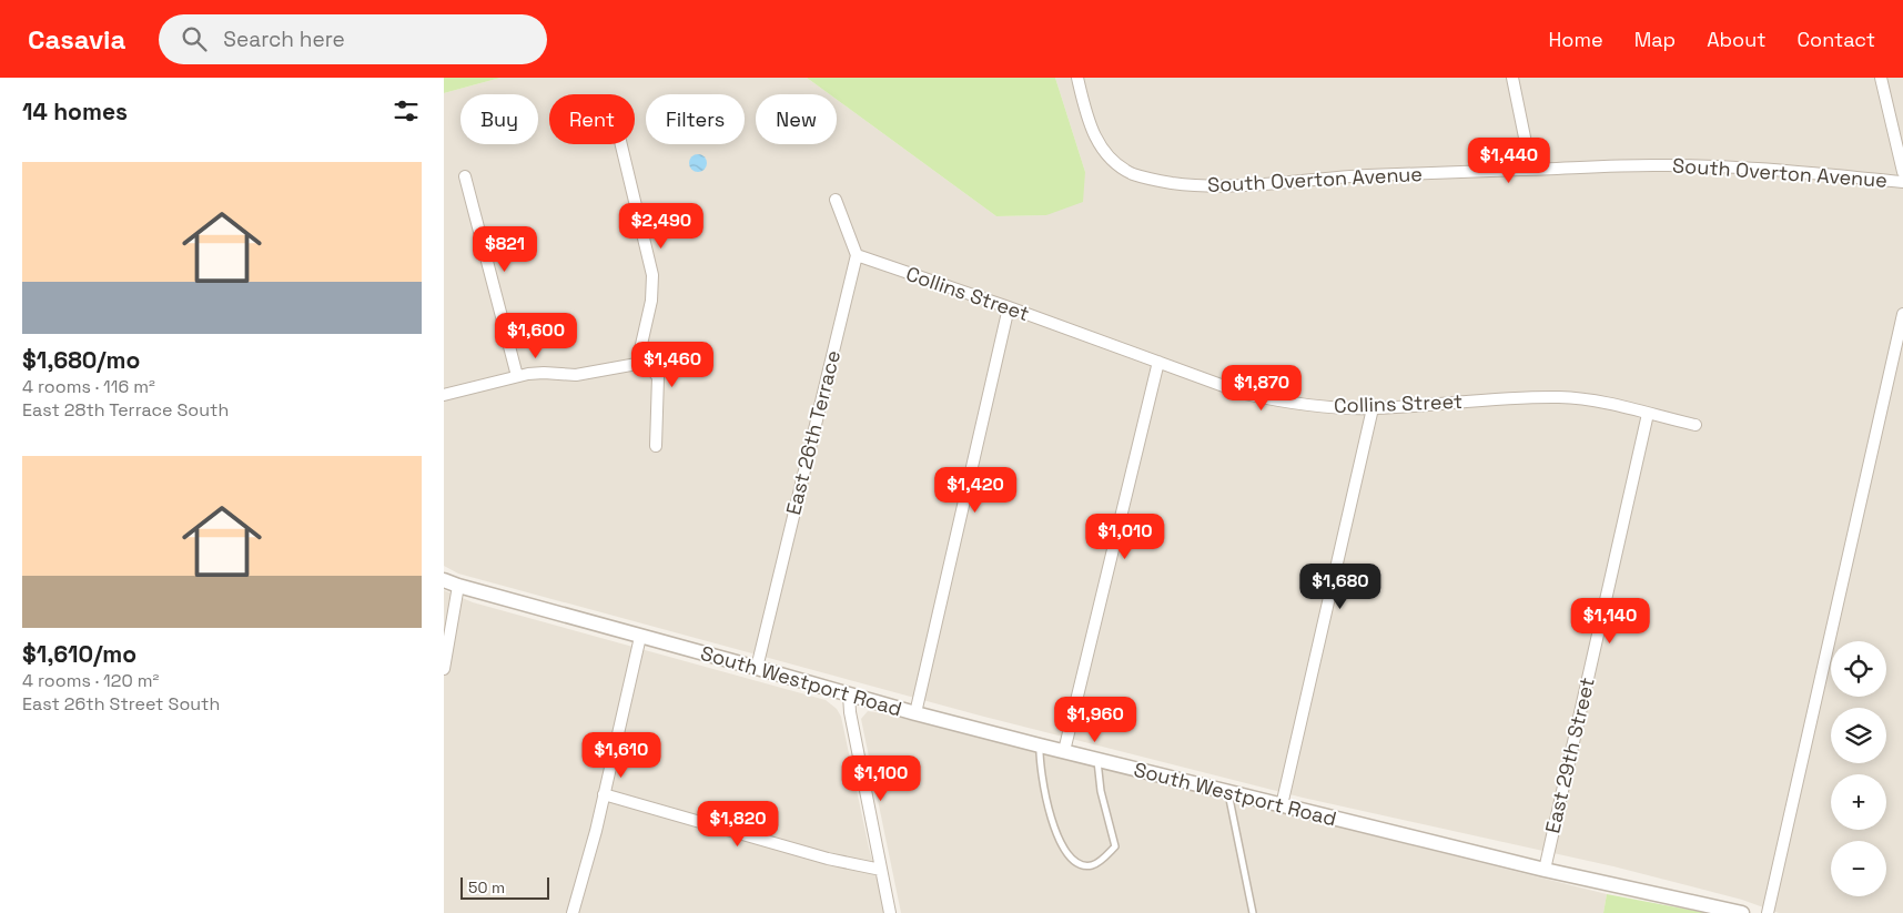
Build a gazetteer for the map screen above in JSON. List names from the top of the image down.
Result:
{
  "streets": {
    "street": [
      "South Overton Avenue",
      "Collins Street",
      "East 26th Terrace",
      "South Westport Road",
      "East 29th Street"
    ]
  },
  "crossings": [
    ["Collins Street", "East 26th Terrace"],
    ["Collins Street", "East 29th Street"],
    ["East 26th Terrace", "South Westport Road"],
    ["South Westport Road", "East 29th Street"]
  ],
  "scale_bar": "50 m",
  "page": {
    "header": "Casavia",
    "search": "Search here",
    "nav": [
      "Home",
      "Map",
      "About",
      "Contact"
    ],
    "heading": "14 homes",
    "chip": [
      "Buy",
      "Rent",
      "Filters",
      "New"
    ],
    "price": [
      "$1,440",
      "$2,490",
      "$821",
      "$1,600",
      "$1,460",
      "$1,870",
      "$1,420",
      "$1,010",
      "$1,680",
      "$1,140",
      "$1,960",
      "$1,610",
      "$1,100",
      "$1,820"
    ],
    "list": [
      {
        "name": "$1,680/mo",
        "note": "4 rooms · 116 m² · East 28th Terrace South"
      },
      {
        "name": "$1,610/mo",
        "note": "4 rooms · 120 m² · East 26th Street South"
      }
    ],
    "map_buttons": ["+", "−"],
    "scale": "50 m"
  }
}
